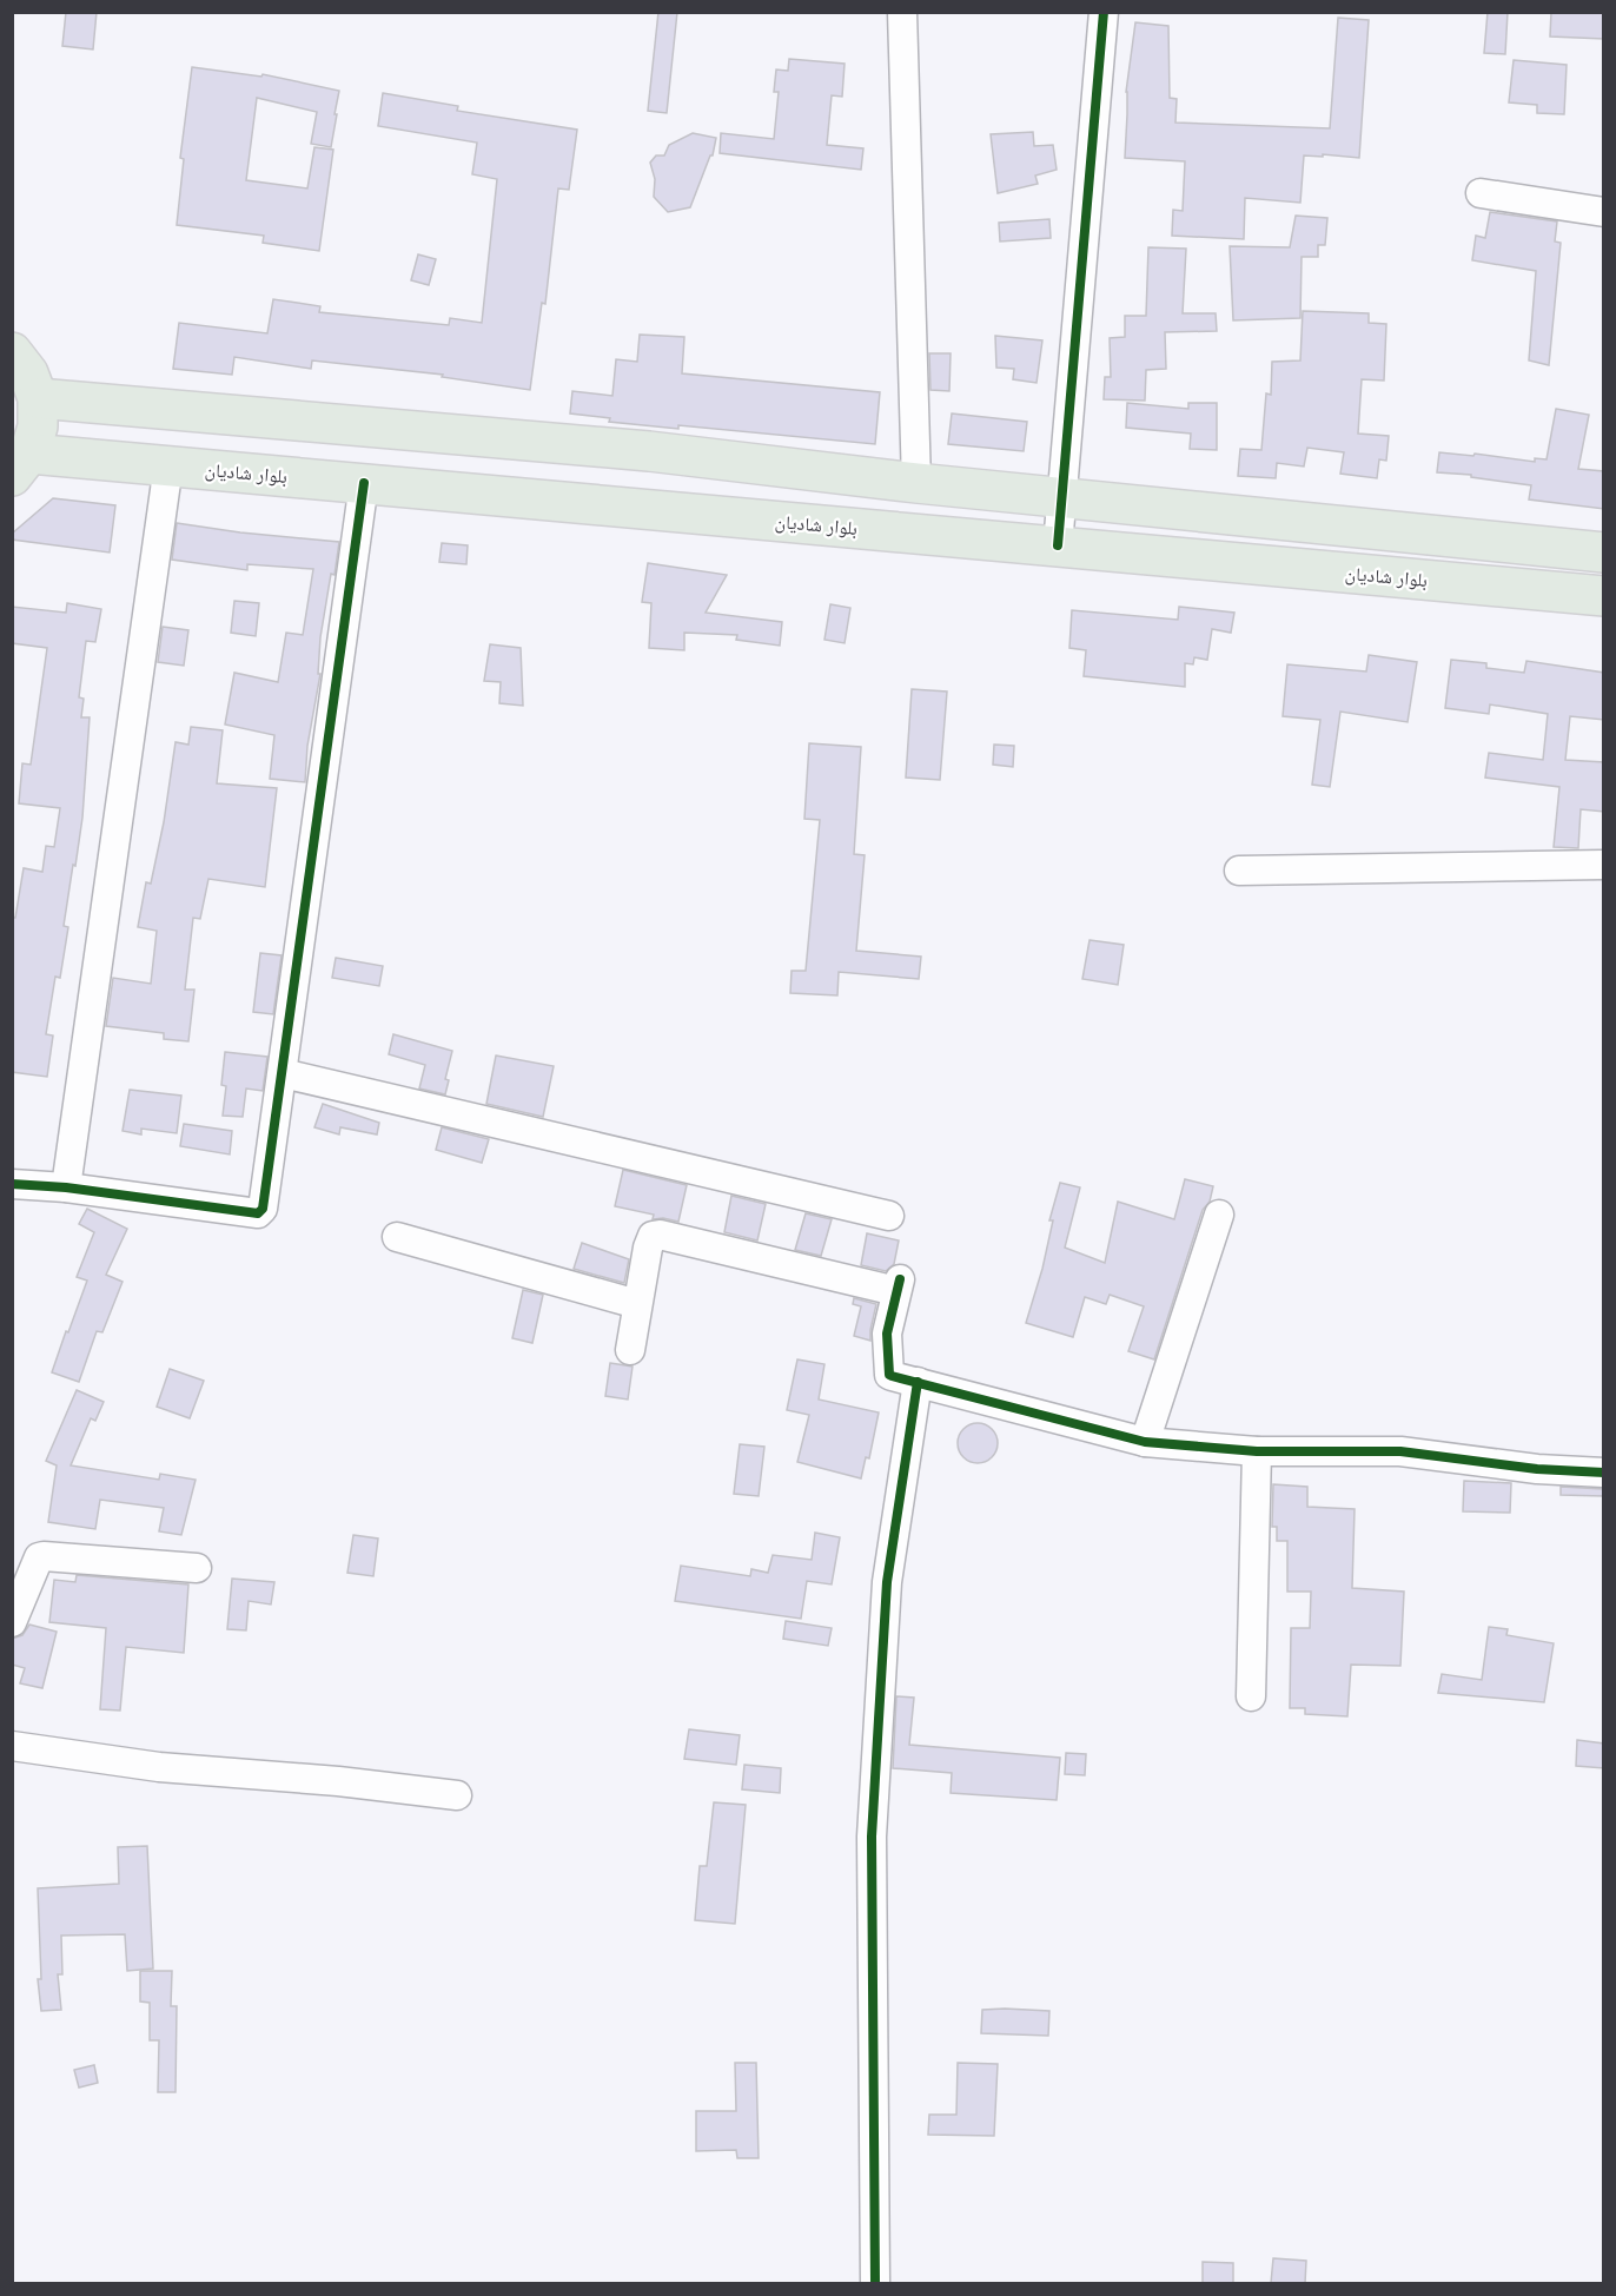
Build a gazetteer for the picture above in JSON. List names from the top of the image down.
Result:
{
  "streets": {
    "main road": ["بلوار شادیان"]
  }
}
